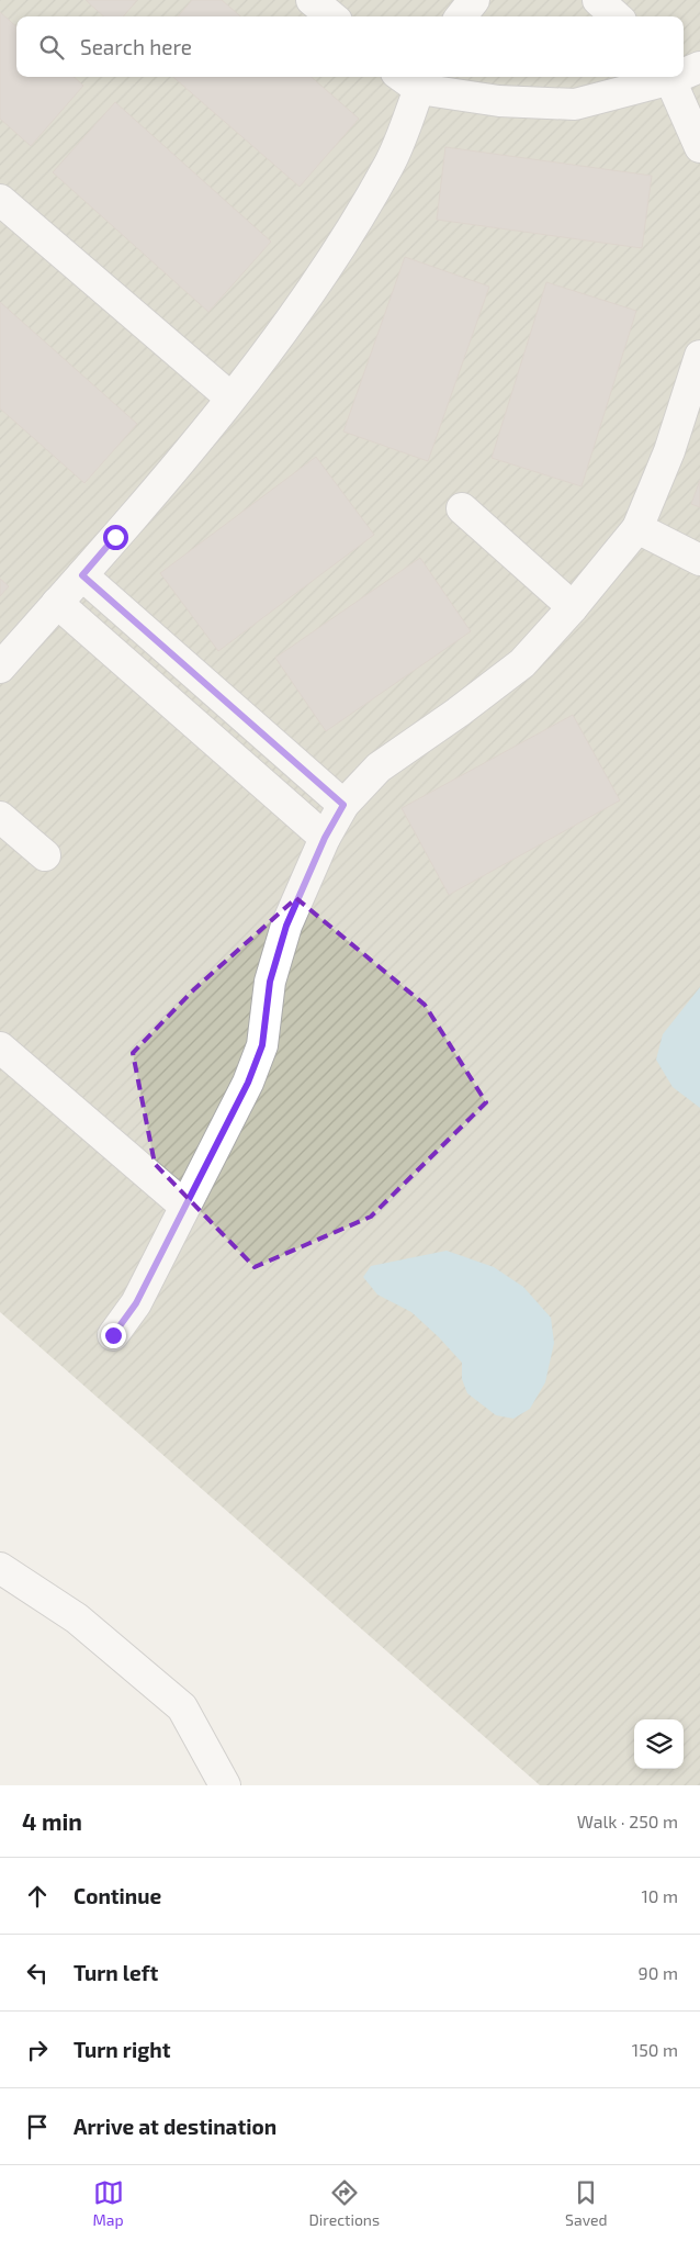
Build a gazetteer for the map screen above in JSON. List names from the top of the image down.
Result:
{
  "page": {
    "search": "Search here",
    "heading": ["4 min", "Walk · 250 m"],
    "list": [
      ["Continue", "10 m"],
      ["Turn left", "90 m"],
      ["Turn right", "150 m"],
      "Arrive at destination"
    ],
    "nav": ["Map", "Directions", "Saved"]
  }
}
